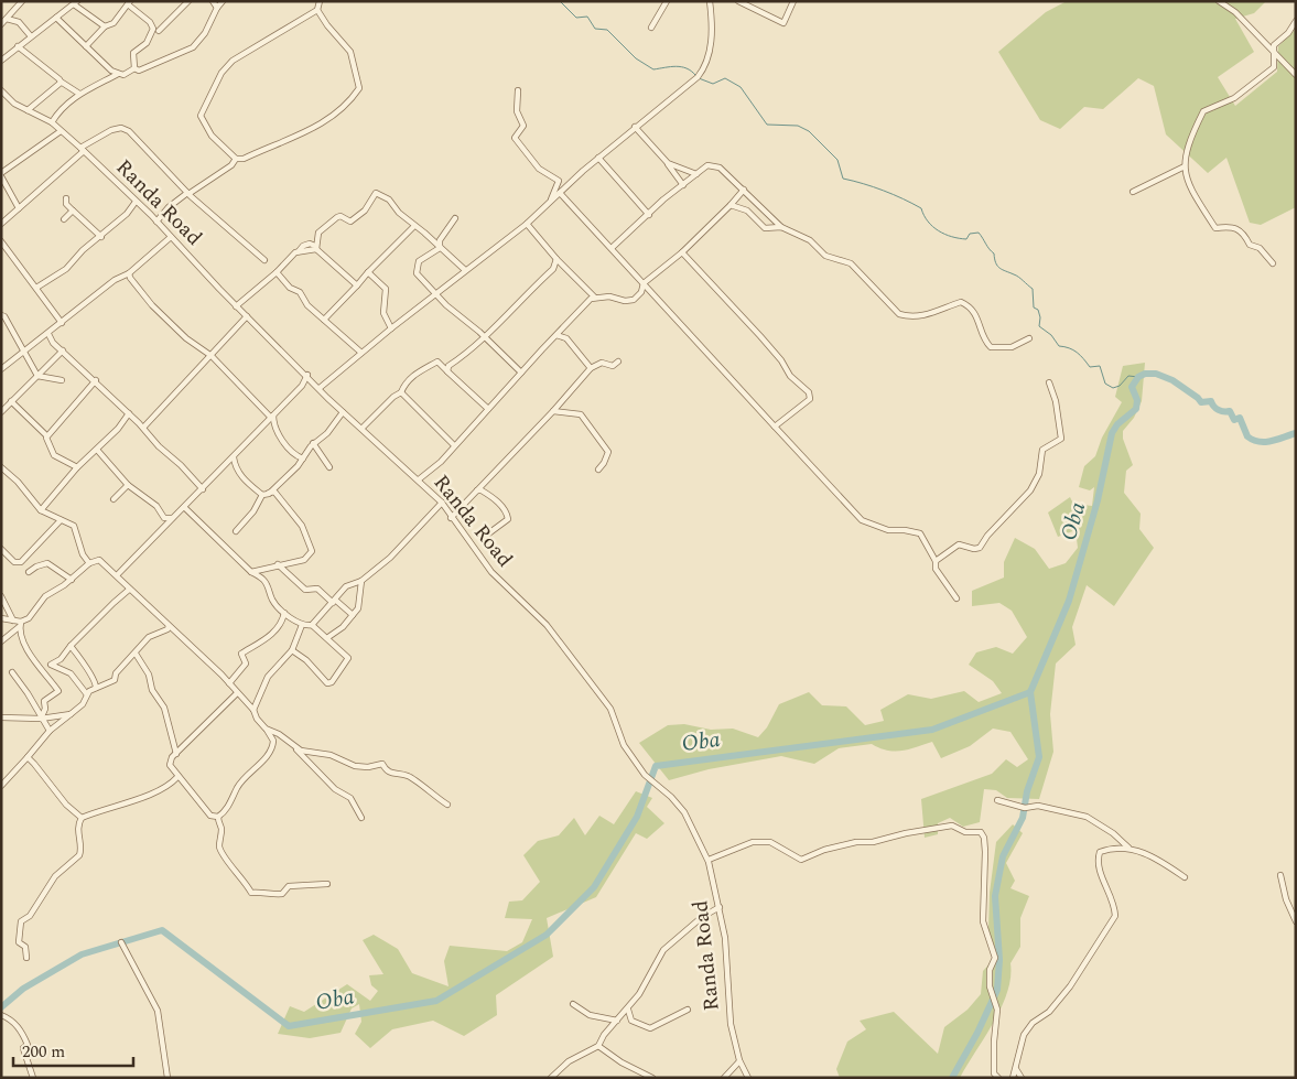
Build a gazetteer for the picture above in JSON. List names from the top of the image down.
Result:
{
  "streets": {
    "street": ["Randa Road"]
  },
  "water": ["Oba"],
  "scale_bar": "200 m"
}
